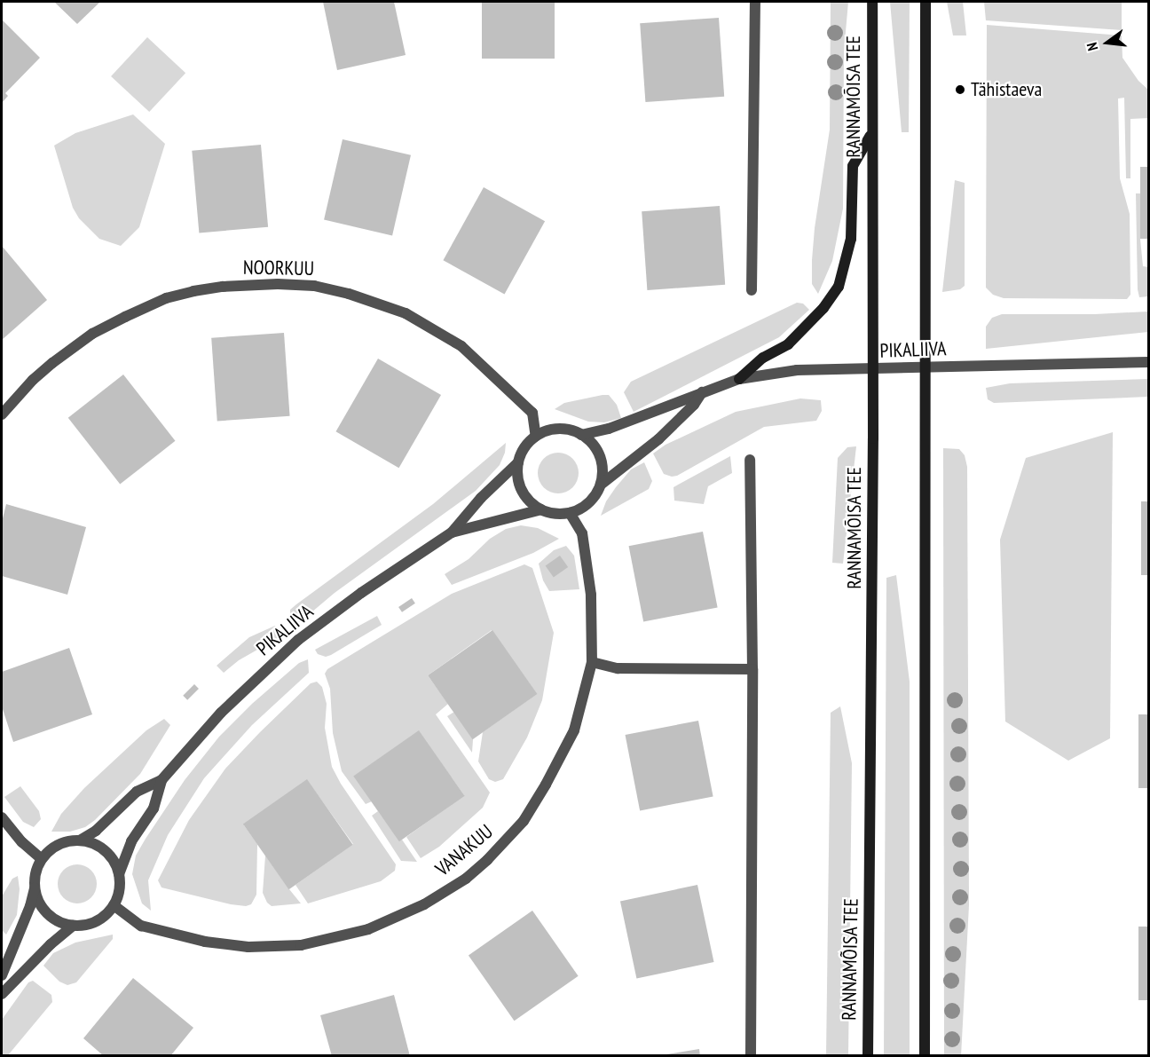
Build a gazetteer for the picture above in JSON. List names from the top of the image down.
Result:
{
  "streets": {
    "main road": ["RANNAMÕISA TEE"],
    "street": ["NOORKUU", "PIKALIIVA", "VANAKUU"]
  },
  "crossings": [
    ["RANNAMÕISA TEE", "PIKALIIVA"],
    ["NOORKUU", "PIKALIIVA"],
    ["NOORKUU", "VANAKUU"],
    ["PIKALIIVA", "VANAKUU"]
  ],
  "places": ["Tähistaeva"],
  "north": "left"
}
